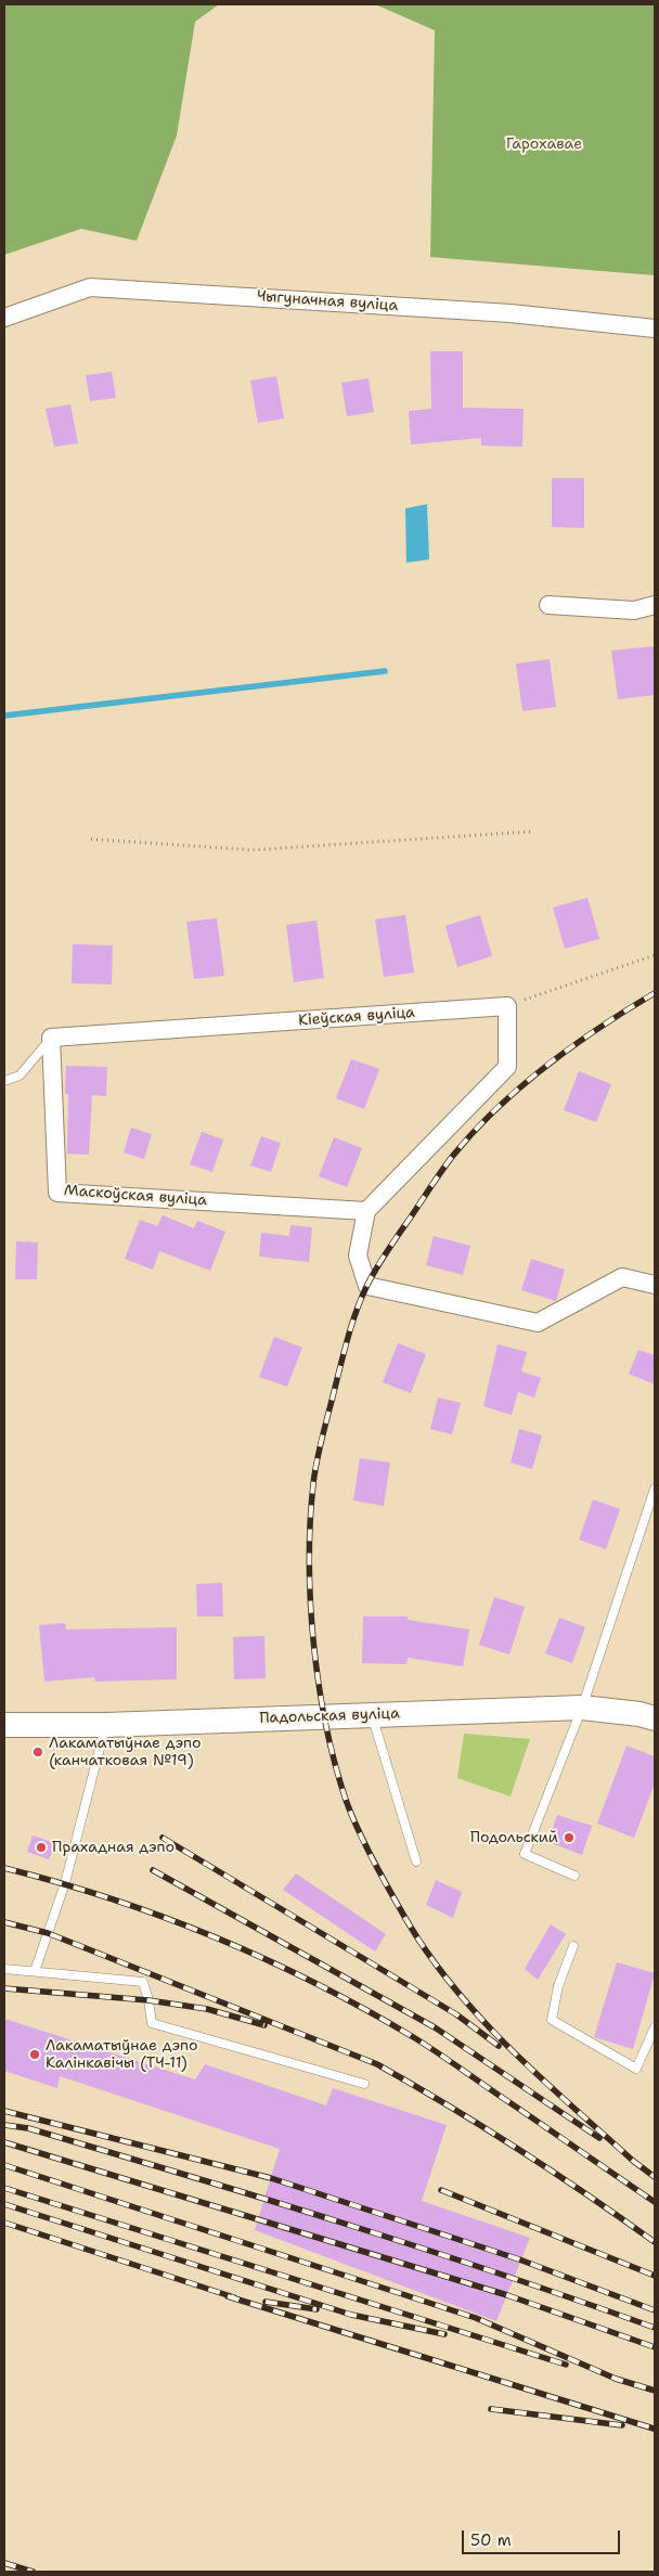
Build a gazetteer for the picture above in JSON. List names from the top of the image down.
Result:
{
  "streets": {
    "street": [
      "Чыгуначная вуліца",
      "Кіеўская вуліца",
      "Маскоўская вуліца",
      "Падольская вуліца"
    ]
  },
  "crossings": [
    ["Кіеўская вуліца", "Маскоўская вуліца"]
  ],
  "parks": ["Гарохавае"],
  "places": [
    "Лакаматыўнае дэпо (канчатковая №19)",
    "Подольский",
    "Прахадная дэпо",
    "Лакаматыўнае дэпо Калінкавічы (ТЧ-11)"
  ],
  "scale_bar": "50 m"
}
